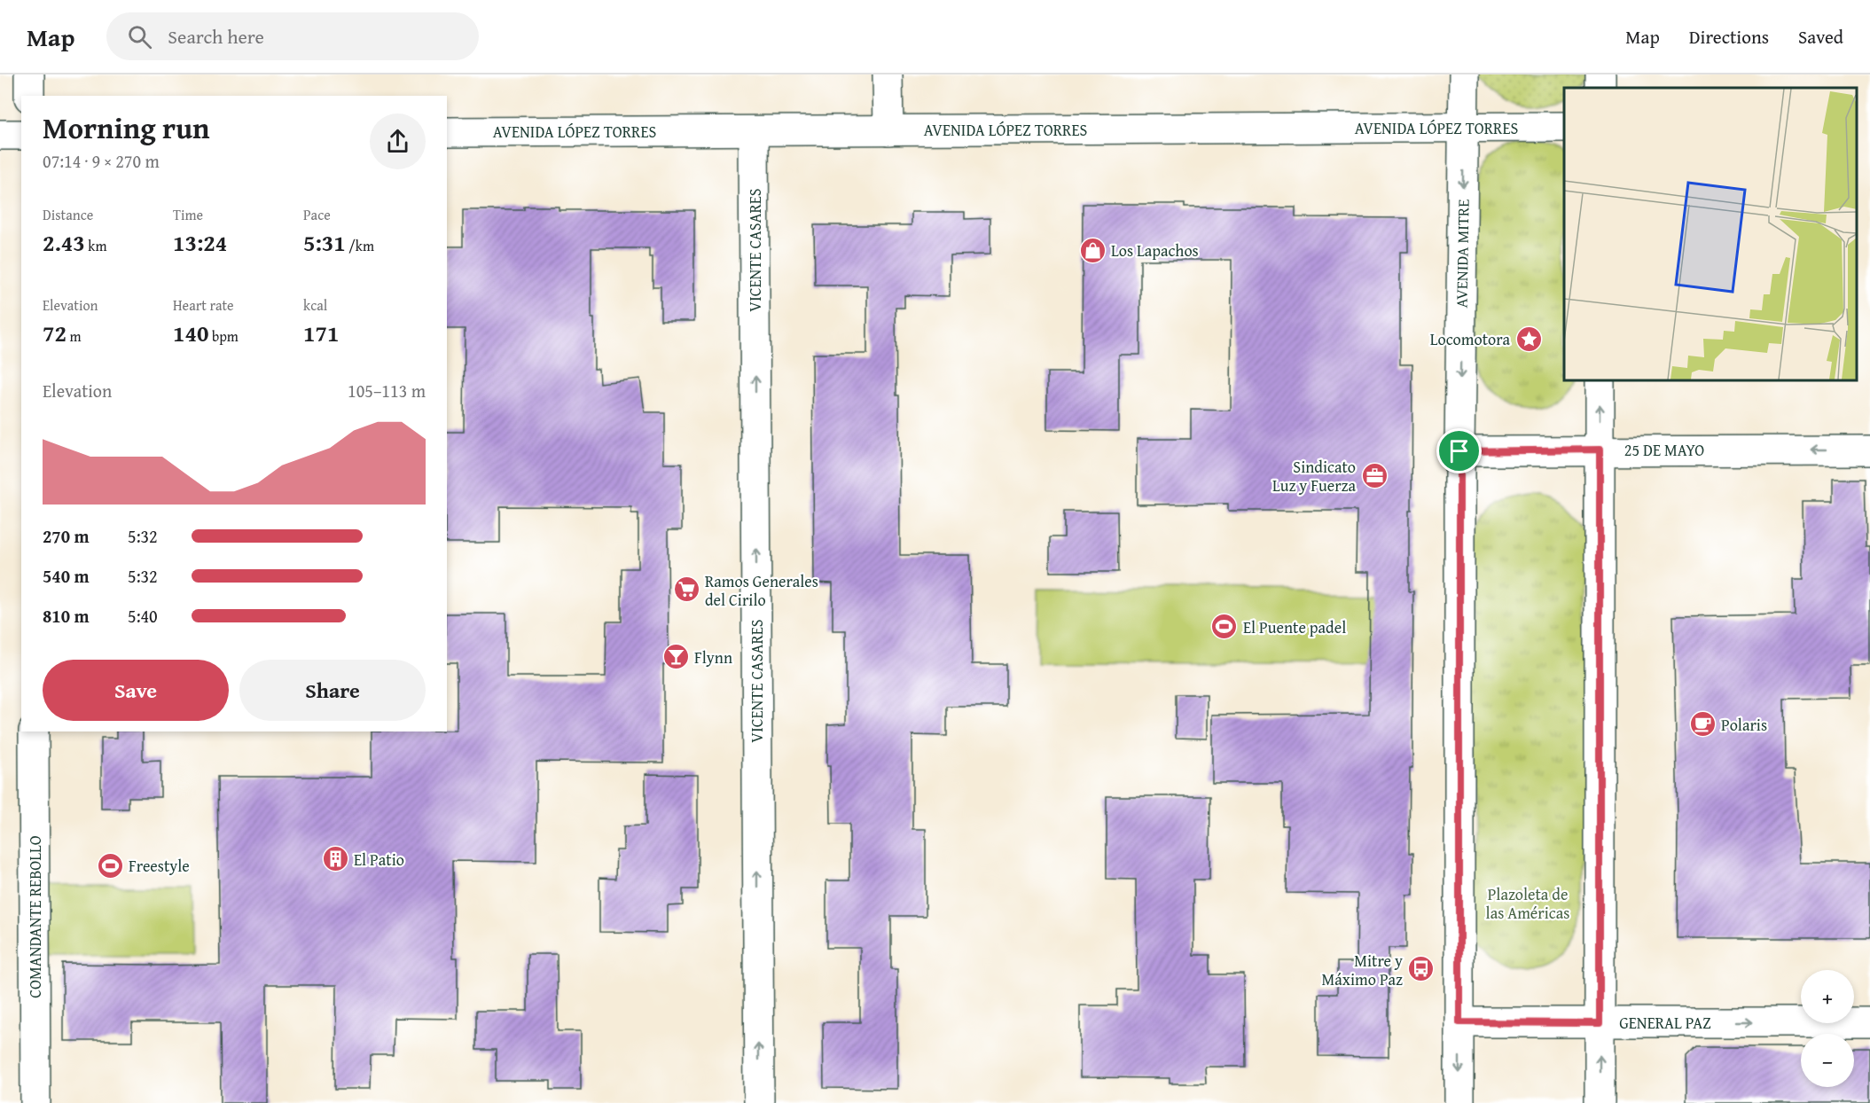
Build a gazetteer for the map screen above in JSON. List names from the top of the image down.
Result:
{
  "streets": {
    "main road": [
      "AVENIDA LÓPEZ TORRES",
      "VICENTE CASARES",
      "AVENIDA MITRE",
      "25 DE MAYO",
      "COMANDANTE REBOLLO",
      "GENERAL PAZ"
    ]
  },
  "crossings": [
    ["AVENIDA LÓPEZ TORRES", "VICENTE CASARES"],
    ["AVENIDA LÓPEZ TORRES", "AVENIDA MITRE"],
    ["AVENIDA MITRE", "25 DE MAYO"],
    ["AVENIDA MITRE", "GENERAL PAZ"]
  ],
  "one_way": ["VICENTE CASARES", "25 DE MAYO", "GENERAL PAZ"],
  "parks": ["Plazoleta de las Américas"],
  "places": {
    "shop": ["Los Lapachos"],
    "place": ["Locomotora"],
    "office": ["Sindicato Luz y Fuerza"],
    "supermarket": ["Ramos Generales del Cirilo"],
    "sports": ["El Puente padel", "Freestyle"],
    "bar": ["Flynn"],
    "cafe": ["Polaris"],
    "building": ["El Patio"],
    "bus stop": ["Mitre y Máximo Paz"]
  },
  "page": {
    "header": "Map",
    "search": "Search here",
    "nav": ["Map", "Directions", "Saved"],
    "heading": ["Morning run", "07:14 · 9 × 270 m"],
    "stats": [
      ["Distance", "2.43 km"],
      ["Time", "13:24"],
      ["Pace", "5:31 /km"],
      ["Elevation", "72 m"],
      ["Heart rate", "140 bpm"],
      ["kcal", "171"]
    ],
    "chart": ["Elevation", "105–113 m"],
    "list": [
      {
        "name": "270 m",
        "note": "5:32"
      },
      {
        "name": "540 m",
        "note": "5:32"
      },
      {
        "name": "810 m",
        "note": "5:40"
      }
    ],
    "buttons": ["Save", "Share"],
    "map_buttons": ["+", "−"]
  }
}
